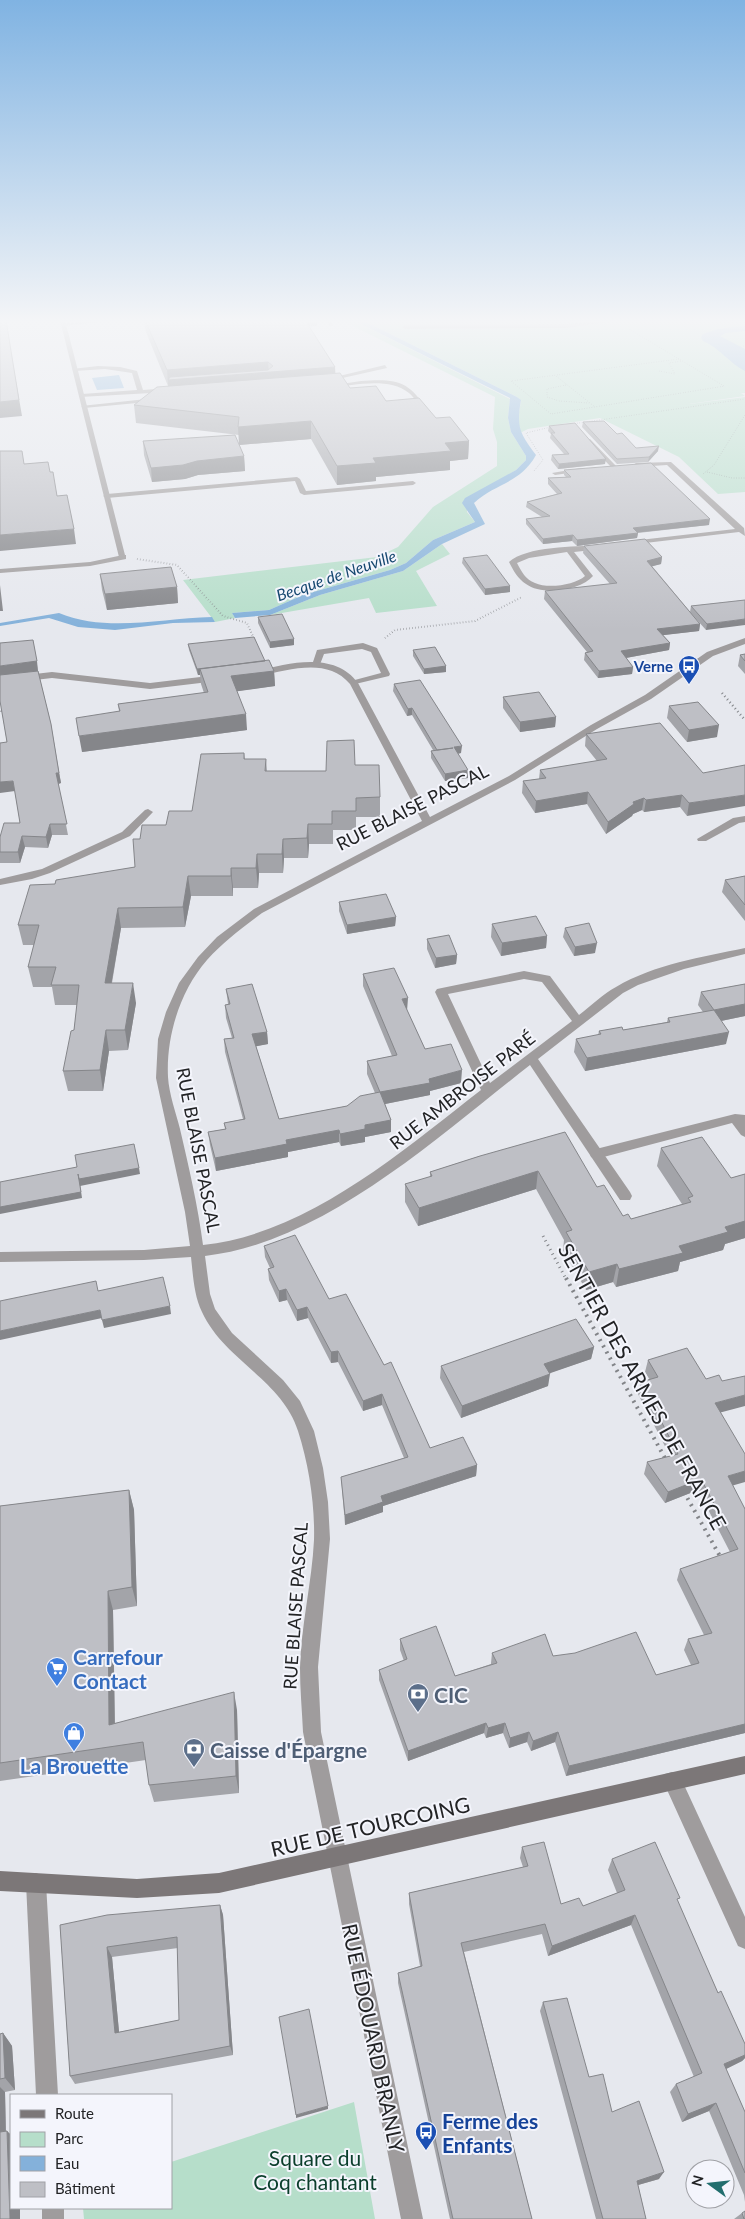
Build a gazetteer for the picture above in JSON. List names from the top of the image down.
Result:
{
  "streets": {
    "main road": ["RUE DE TOURCOING"],
    "street": ["RUE BLAISE PASCAL", "RUE AMBROISE PARÉ", "RUE ÉDOUARD BRANLY"],
    "path": ["SENTIER DES ARMES DE FRANCE"]
  },
  "crossings": [
    ["RUE BLAISE PASCAL", "RUE AMBROISE PARÉ"],
    ["RUE BLAISE PASCAL", "RUE DE TOURCOING"],
    ["RUE BLAISE PASCAL", "RUE ÉDOUARD BRANLY"],
    ["RUE DE TOURCOING", "RUE ÉDOUARD BRANLY"]
  ],
  "water": ["Becque de Neuville"],
  "parks": ["Square du Coq chantant"],
  "places": {
    "bus stop": ["Verne", "Ferme des Enfants"],
    "supermarket": ["Carrefour Contact"],
    "bank": ["CIC", "Caisse d'Épargne"],
    "shop": ["La Brouette"]
  },
  "legend": [
    "Route",
    "Parc",
    "Eau",
    "Bâtiment"
  ],
  "north": "left"
}
